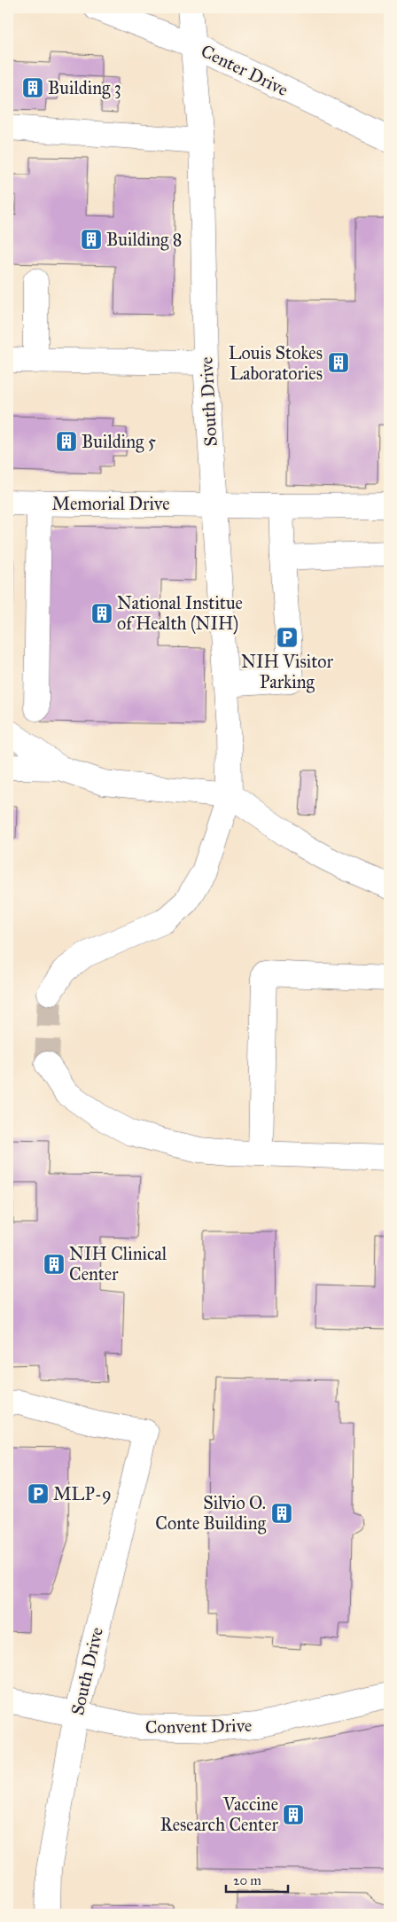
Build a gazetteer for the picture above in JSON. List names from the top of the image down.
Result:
{
  "streets": {
    "street": [
      "Center Drive",
      "South Drive",
      "Memorial Drive",
      "Convent Drive"
    ]
  },
  "crossings": [
    ["Center Drive", "South Drive"],
    ["South Drive", "Memorial Drive"],
    ["South Drive", "Convent Drive"]
  ],
  "places": {
    "building": [
      "Building 3",
      "Building 8",
      "Louis Stokes Laboratories",
      "Building 5",
      "National Institue of Health (NIH)",
      "NIH Clinical Center",
      "Silvio O. Conte Building",
      "Vaccine Research Center"
    ],
    "parking": ["NIH Visitor Parking", "MLP-9"]
  },
  "scale_bar": "20 m"
}
